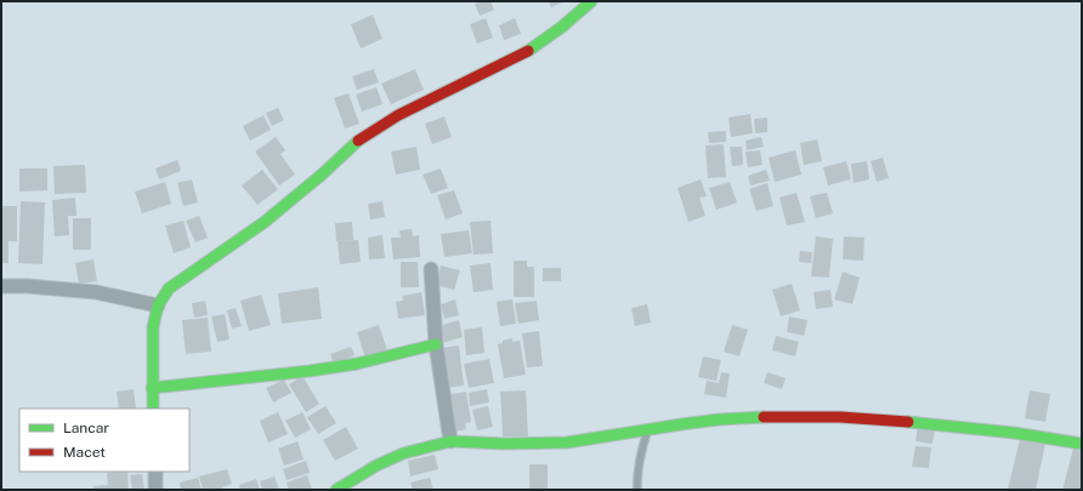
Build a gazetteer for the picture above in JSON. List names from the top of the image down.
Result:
{
  "legend": ["Lancar", "Macet"]
}
